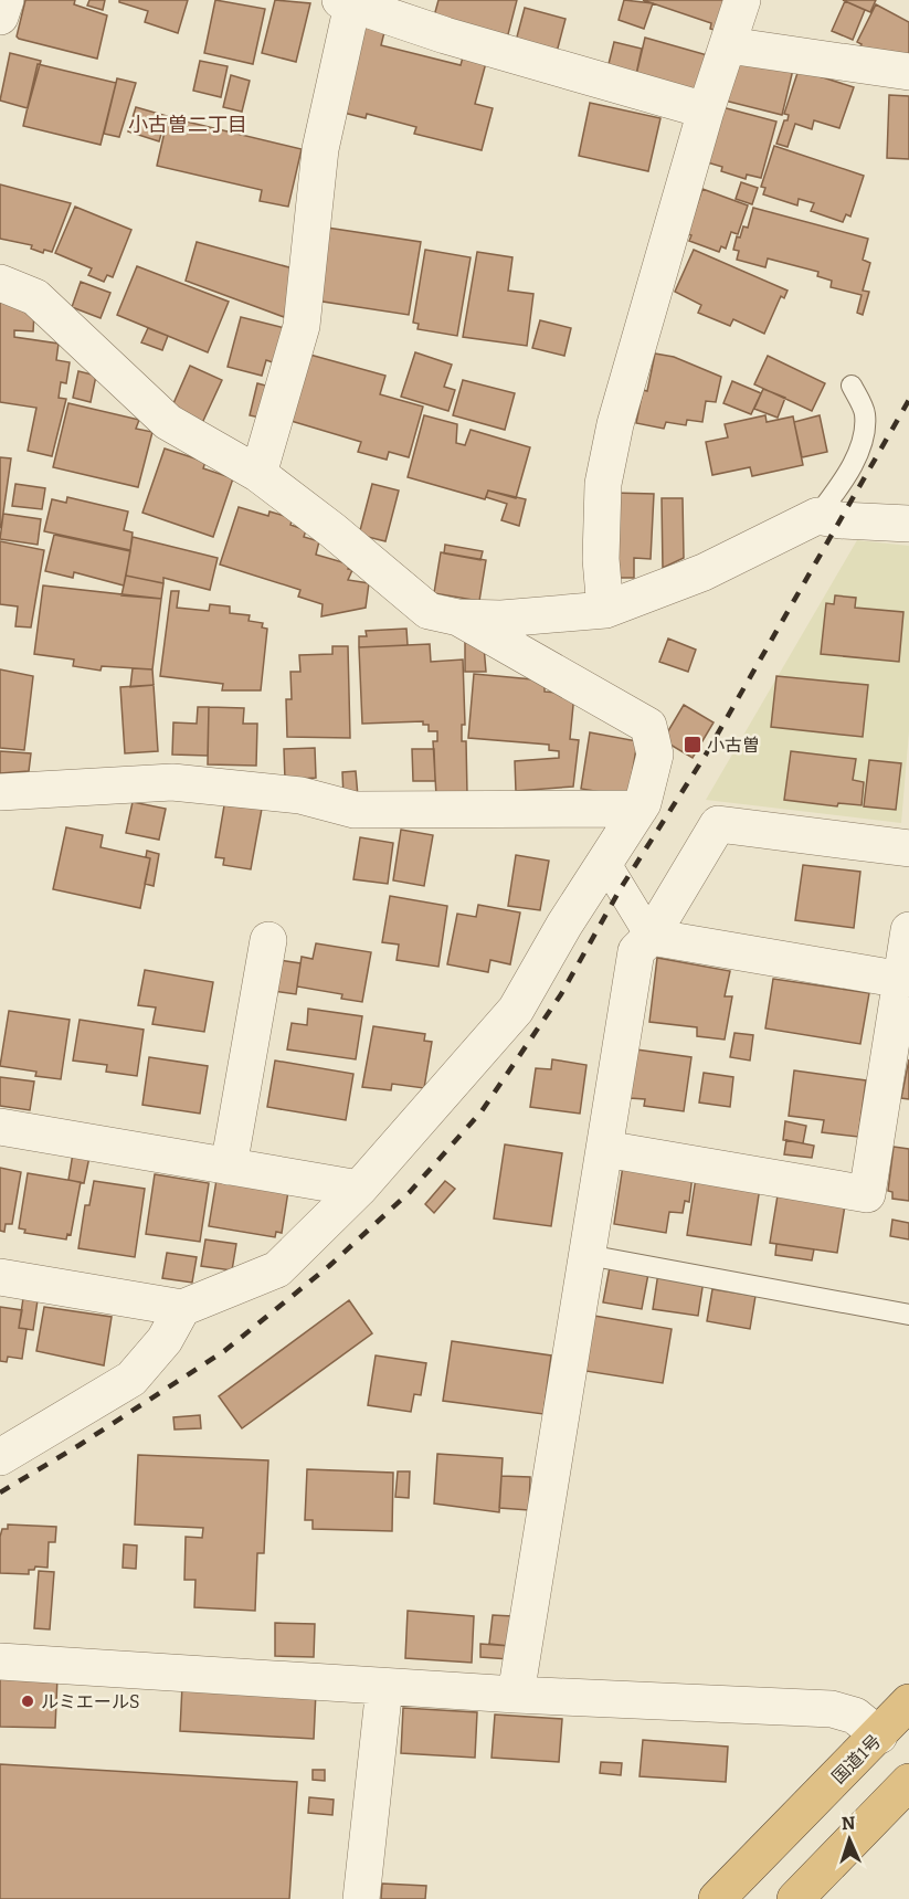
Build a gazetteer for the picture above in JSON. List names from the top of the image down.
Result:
{
  "streets": {
    "highway": ["国道1号"]
  },
  "districts": ["小古曽二丁目"],
  "places": {
    "transit": ["小古曽"],
    "other": ["ルミエールS"]
  },
  "north": "top"
}
